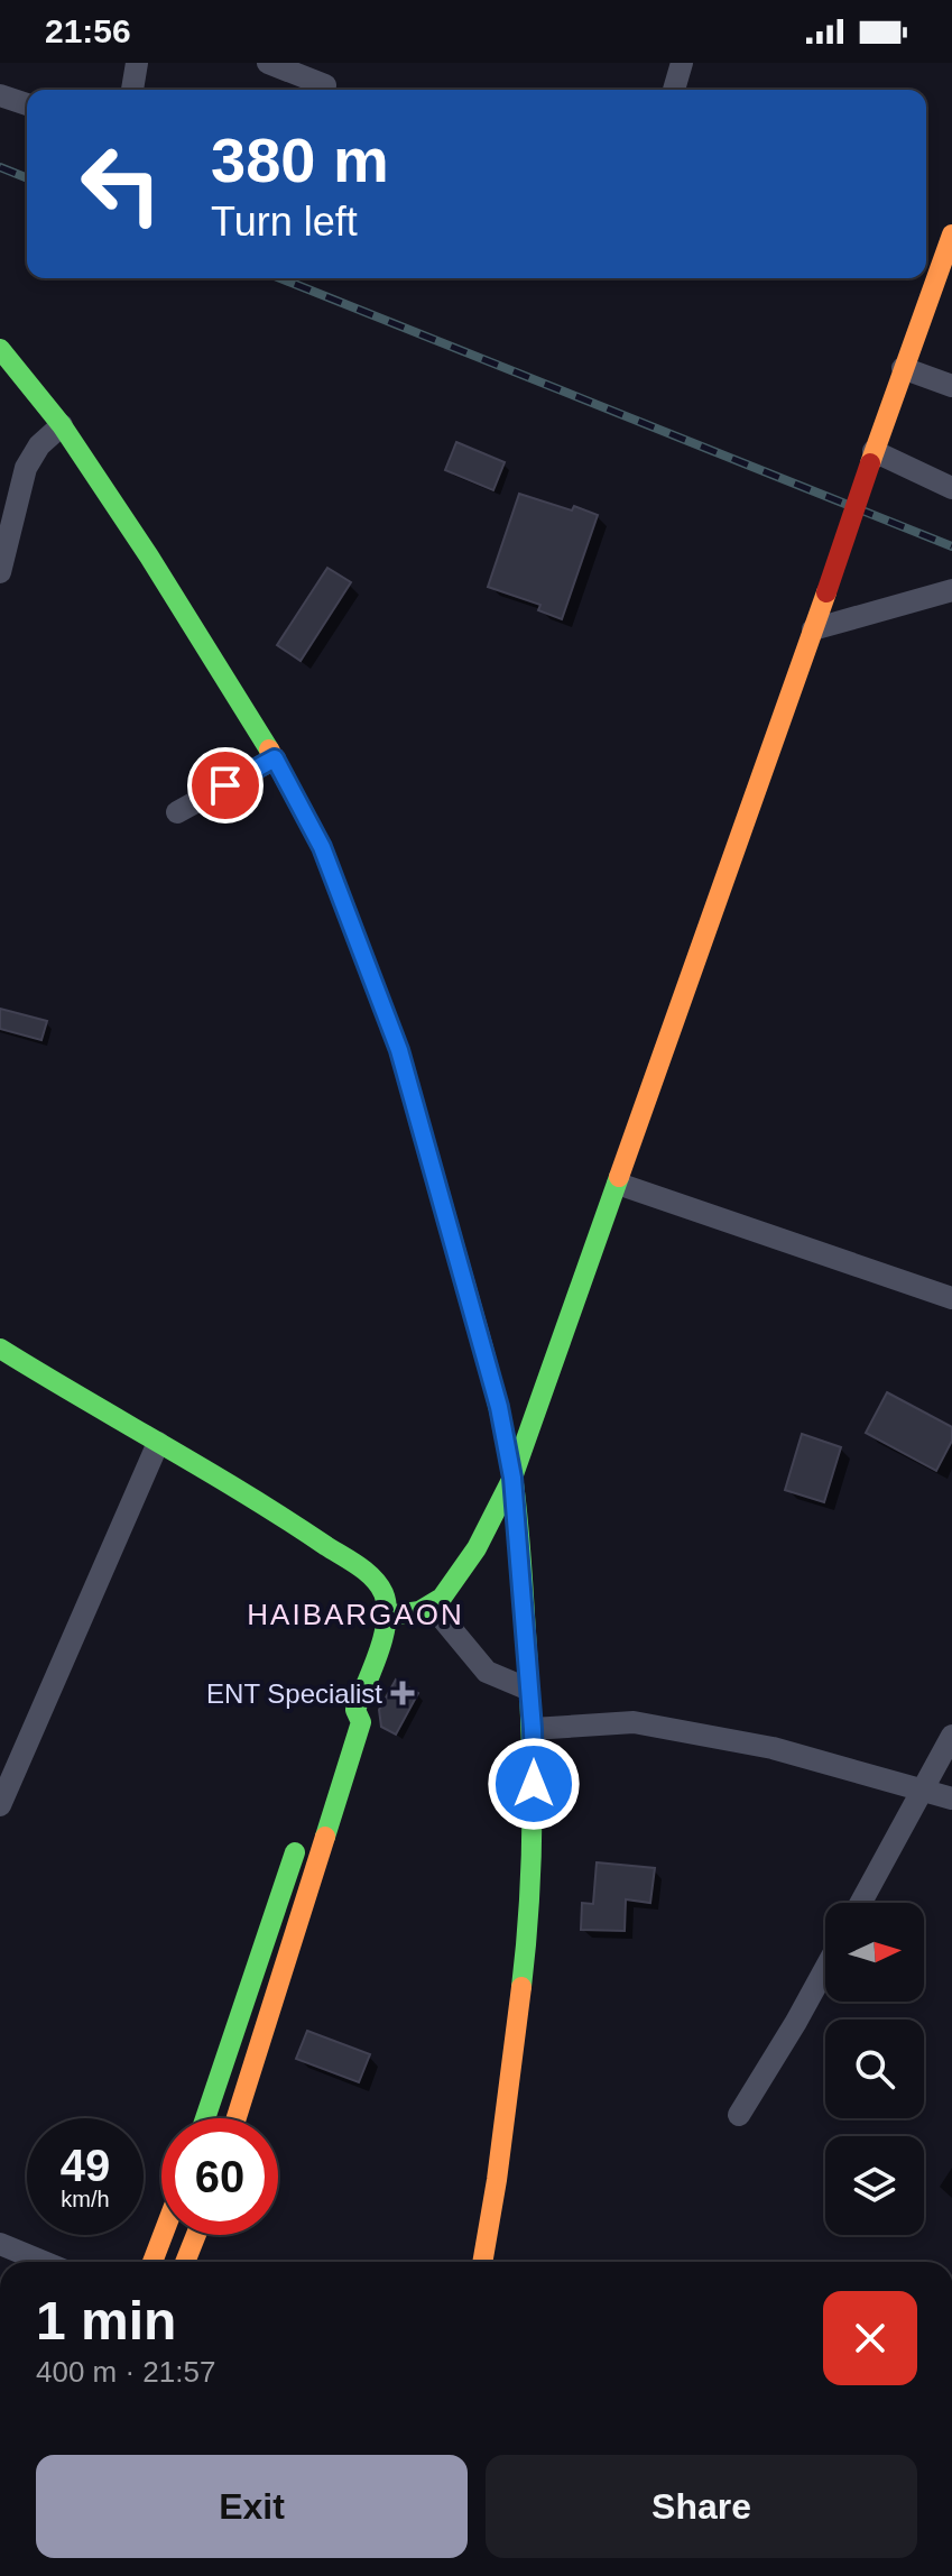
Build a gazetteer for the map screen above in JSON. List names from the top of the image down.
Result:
{
  "districts": ["HAIBARGAON"],
  "places": {
    "health": ["ENT Specialist"]
  },
  "north": "right",
  "page": {
    "status": "21:56",
    "turn": ["380 m", "Turn left"],
    "speed": "49 km/h",
    "limit": "60",
    "heading": ["1 min", "400 m · 21:57"],
    "buttons": ["Exit", "Share"]
  }
}
